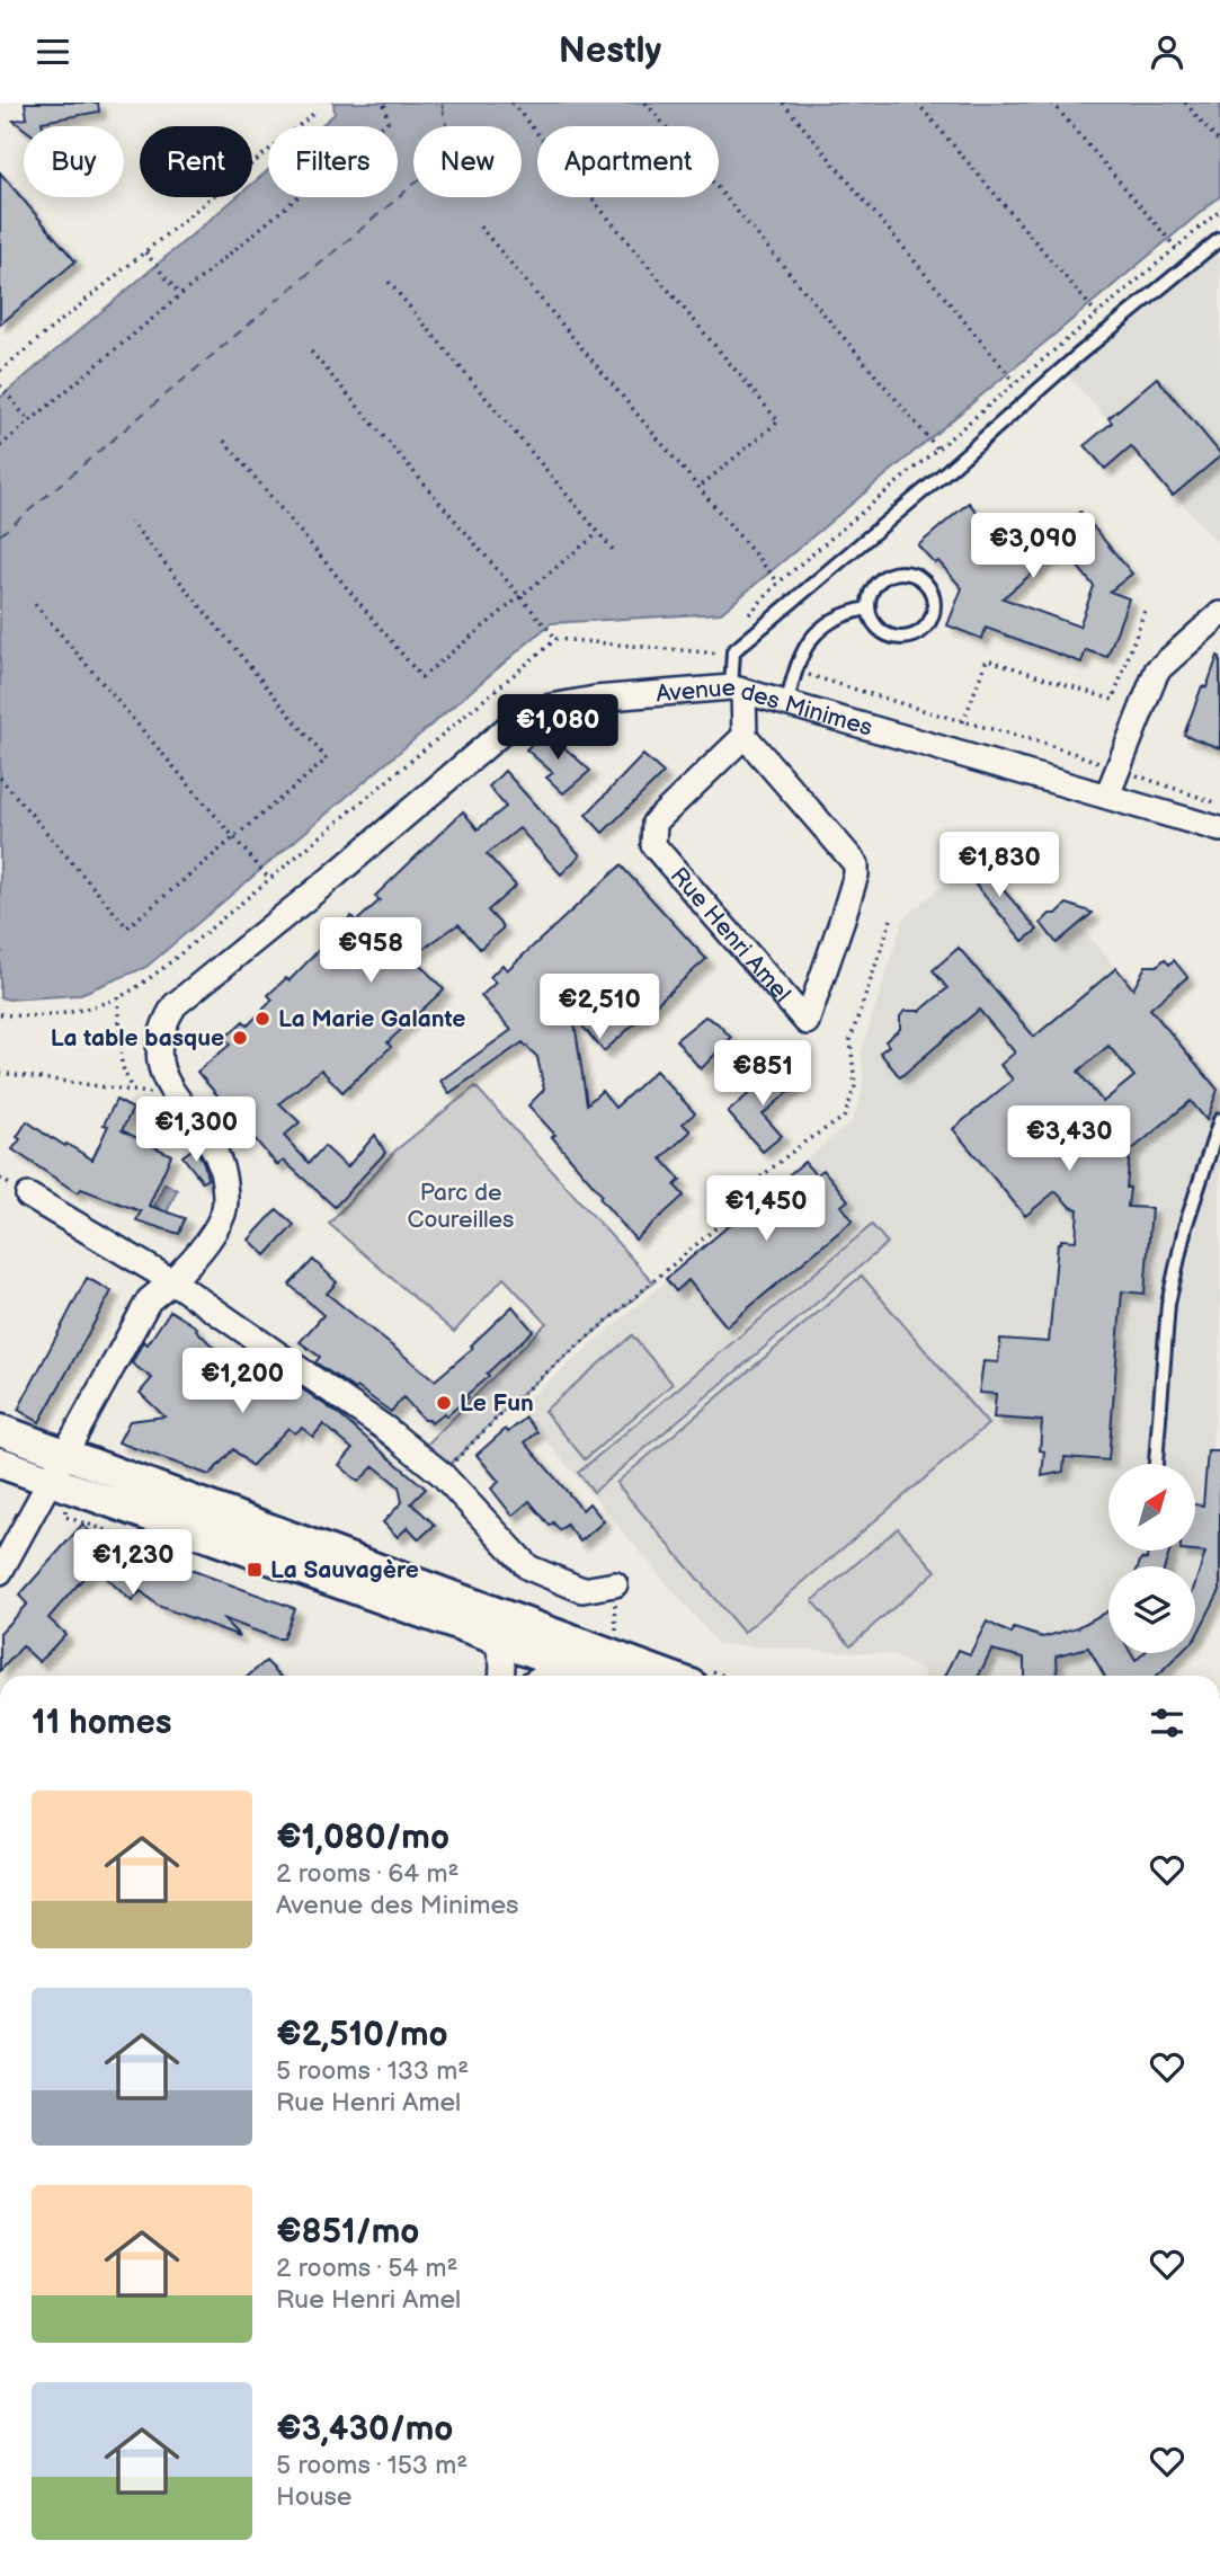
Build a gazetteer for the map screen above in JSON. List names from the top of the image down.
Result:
{
  "streets": {
    "street": ["Avenue des Minimes", "Rue Henri Amel"]
  },
  "parks": ["Parc de Coureilles"],
  "places": {
    "other": ["La Marie Galante", "La table basque", "Le Fun"],
    "transit": ["La Sauvagère"]
  },
  "north": "top right",
  "page": {
    "header": "Nestly",
    "chip": [
      "Buy",
      "Rent",
      "Filters",
      "New",
      "Apartment"
    ],
    "price": [
      "€3,090",
      "€1,080",
      "€1,830",
      "€958",
      "€2,510",
      "€851",
      "€1,300",
      "€3,430",
      "€1,450",
      "€1,200",
      "€1,230"
    ],
    "heading": "11 homes",
    "list": [
      {
        "name": "€1,080/mo",
        "note": "2 rooms · 64 m² · Avenue des Minimes"
      },
      {
        "name": "€2,510/mo",
        "note": "5 rooms · 133 m² · Rue Henri Amel"
      },
      {
        "name": "€851/mo",
        "note": "2 rooms · 54 m² · Rue Henri Amel"
      },
      {
        "name": "€3,430/mo",
        "note": "5 rooms · 153 m² · House"
      }
    ]
  }
}
